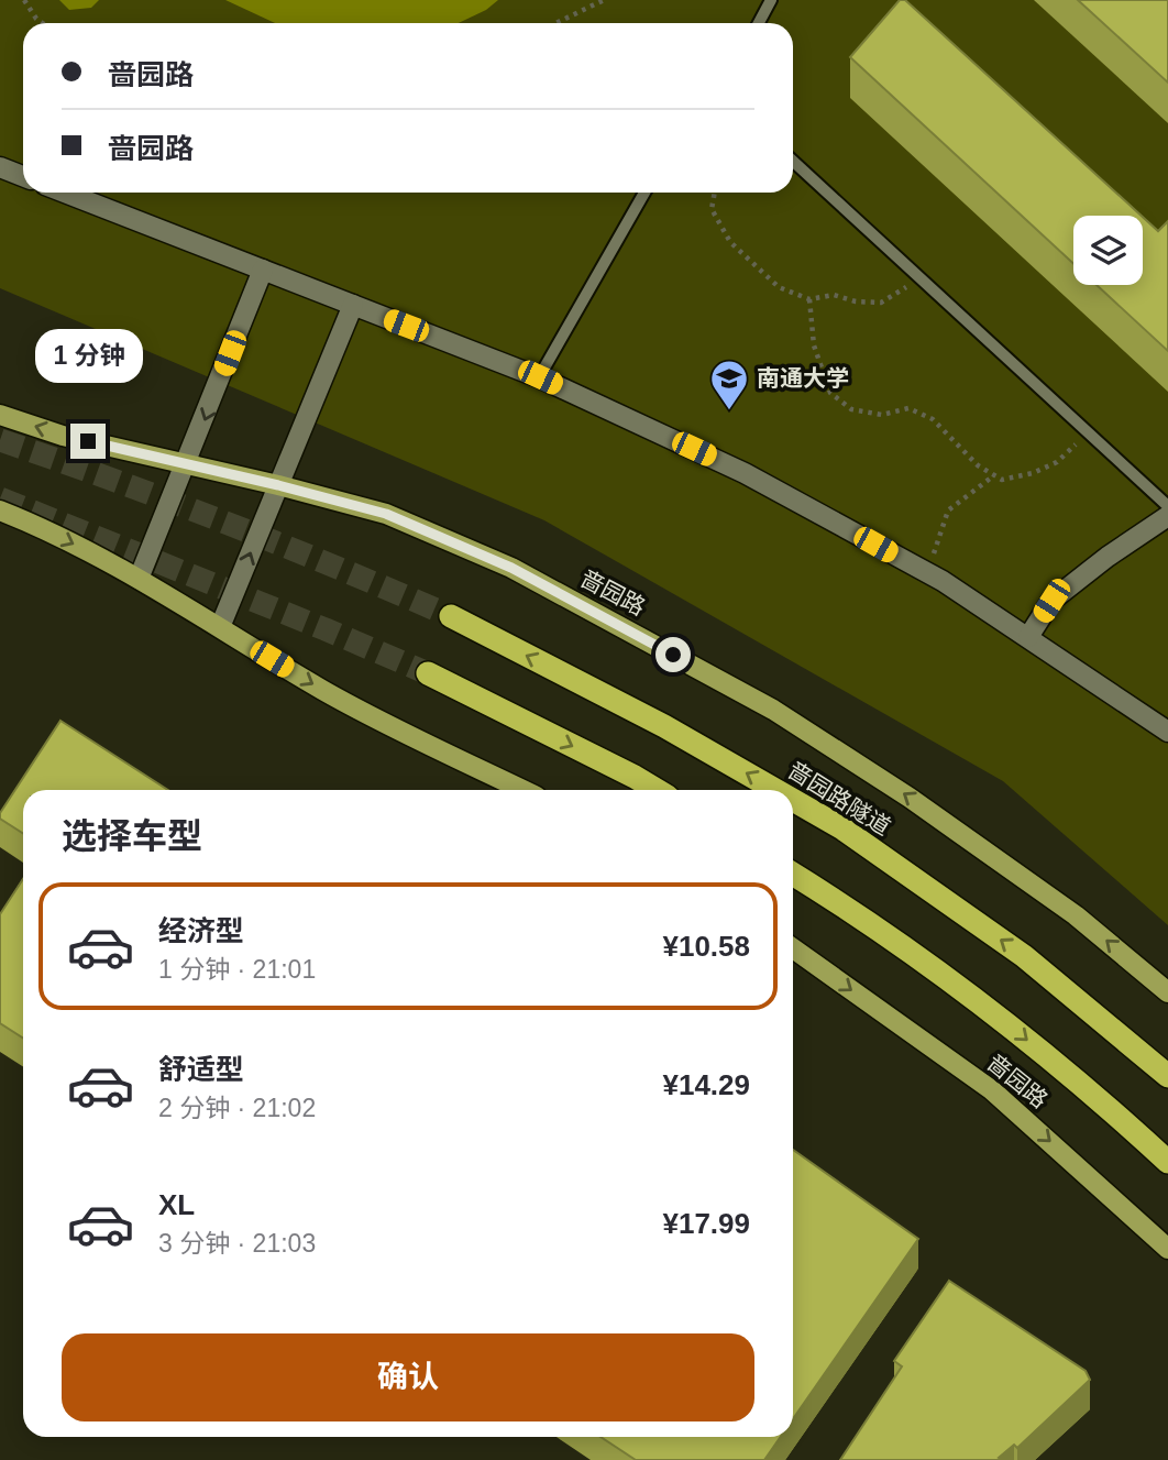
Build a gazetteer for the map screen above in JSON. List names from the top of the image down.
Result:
{
  "streets": {
    "highway": ["啬园路隧道"],
    "main road": ["啬园路"]
  },
  "places": {
    "school or university": ["南通大学"]
  },
  "page": {
    "banner": ["啬园路", "啬园路"],
    "bubble": "1 分钟",
    "heading": "选择车型",
    "list": [
      {
        "name": "经济型",
        "note": "1 分钟 · 21:01",
        "value": "¥10.58"
      },
      {
        "name": "舒适型",
        "note": "2 分钟 · 21:02",
        "value": "¥14.29"
      },
      {
        "name": "XL",
        "note": "3 分钟 · 21:03",
        "value": "¥17.99"
      }
    ],
    "buttons": "确认"
  }
}
